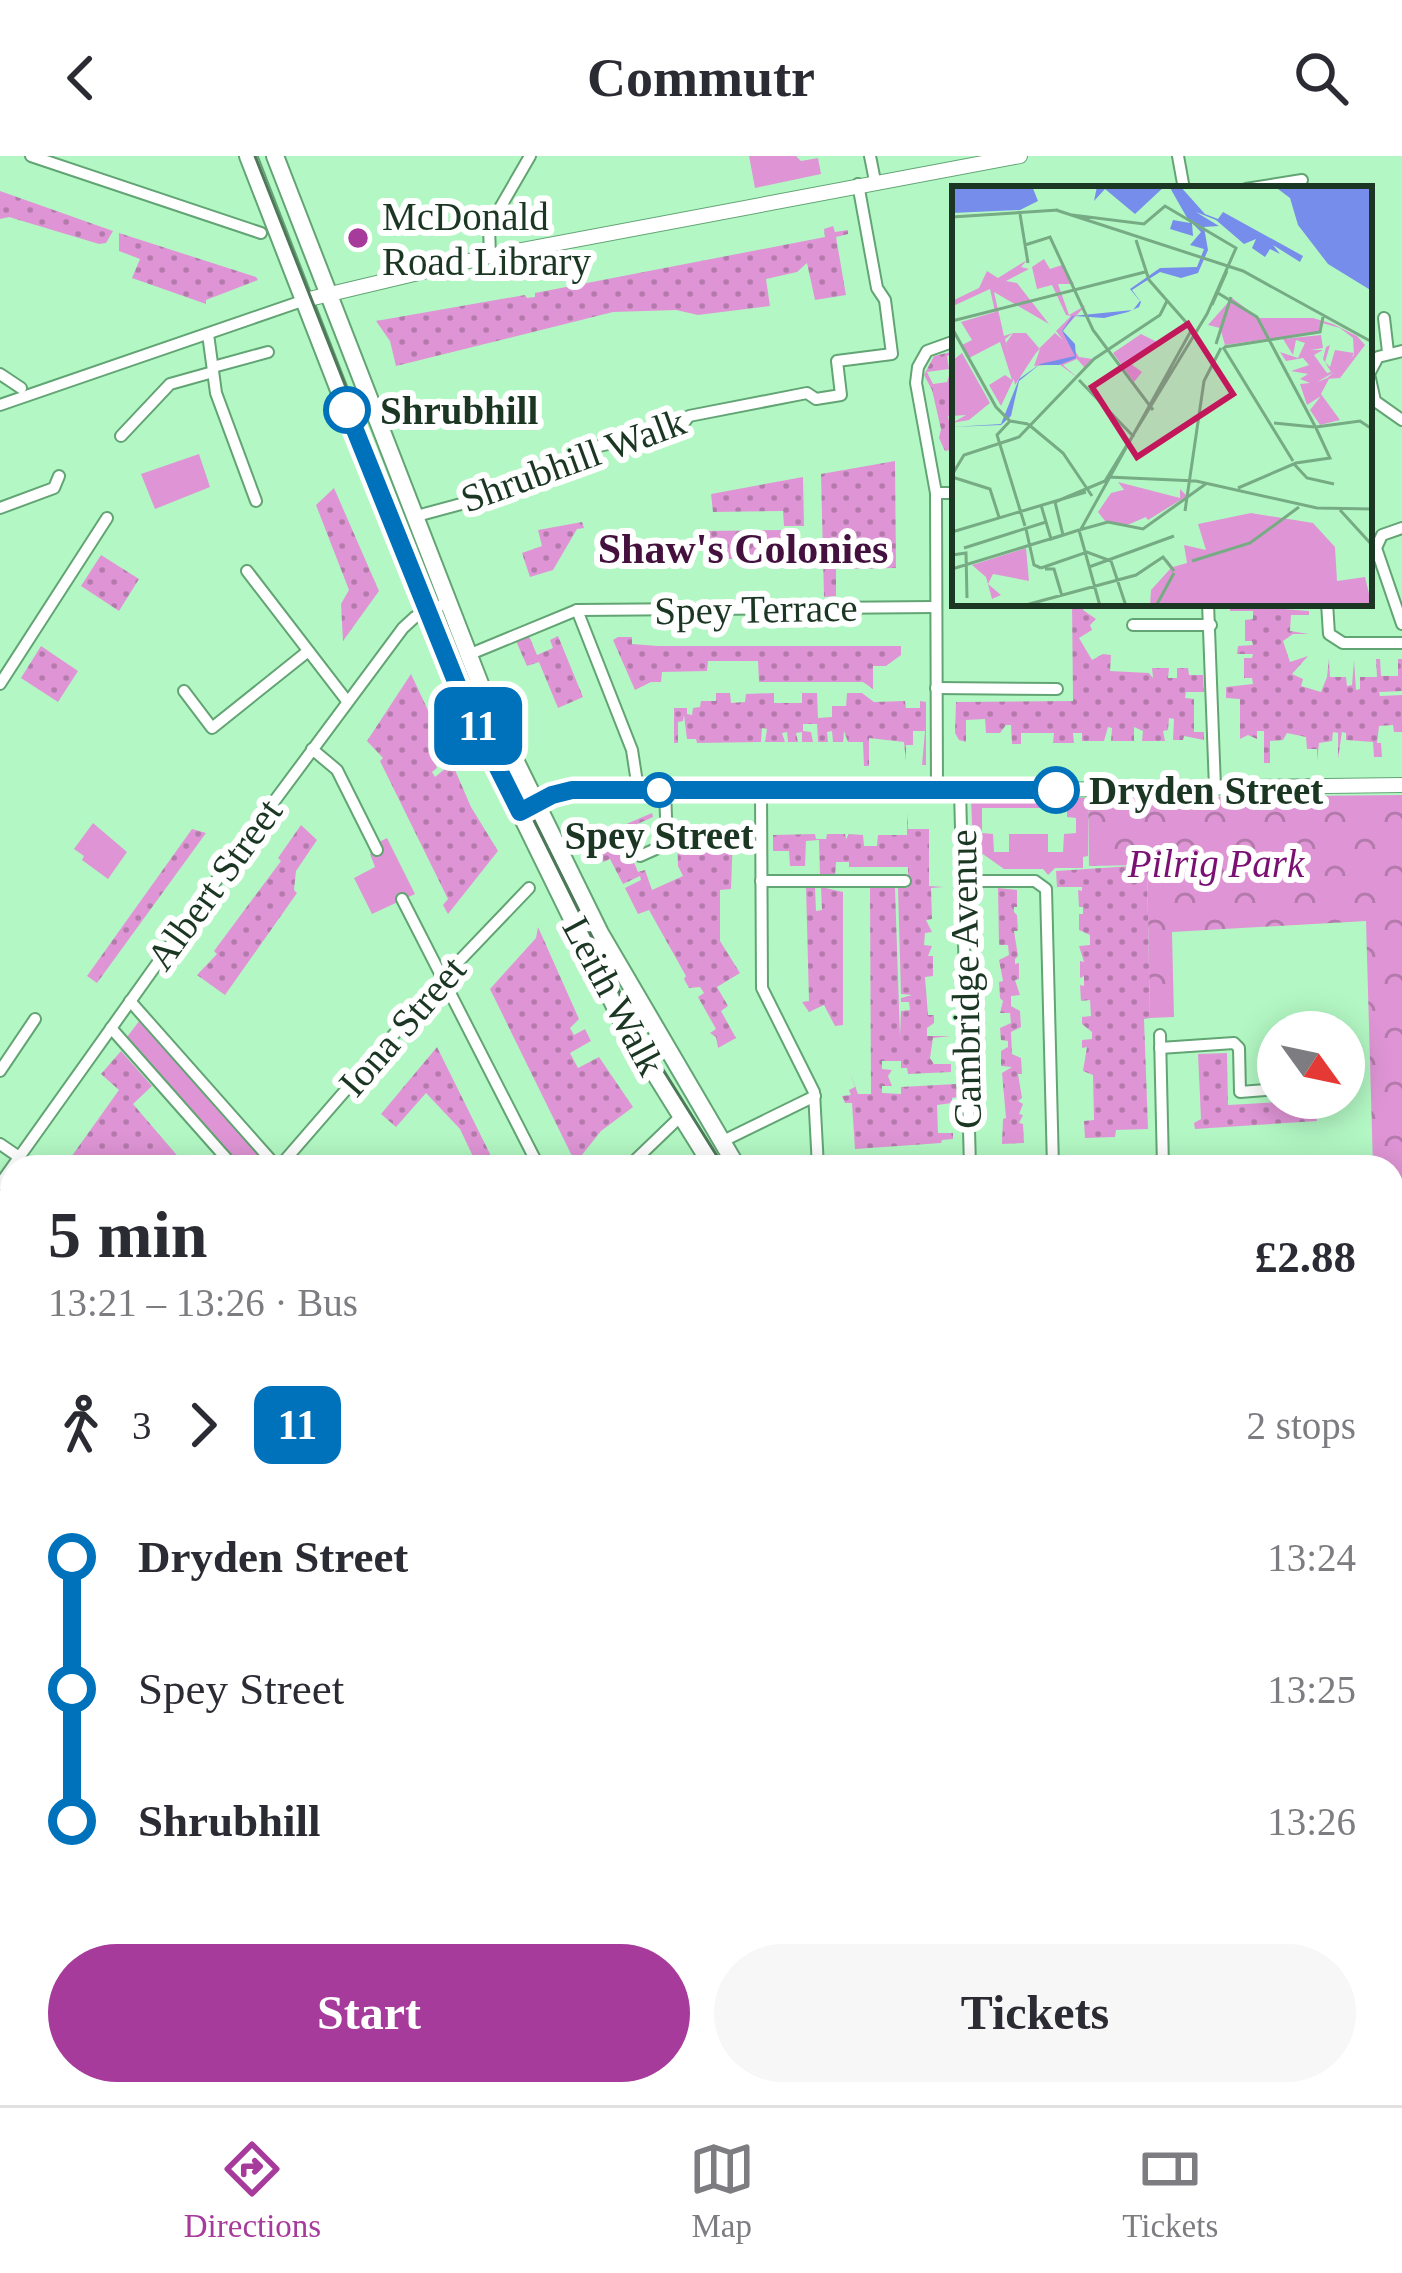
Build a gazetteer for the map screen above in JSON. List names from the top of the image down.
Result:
{
  "streets": {
    "main road": ["Leith Walk"],
    "street": [
      "Shrubhill Walk",
      "Spey Terrace",
      "Albert Street",
      "Cambridge Avenue",
      "Iona Street"
    ]
  },
  "crossings": [
    ["Shrubhill Walk", "Leith Walk"],
    ["Albert Street", "Leith Walk"]
  ],
  "districts": ["Shaw's Colonies"],
  "parks": ["Pilrig Park"],
  "places": [
    "McDonald Road Library",
    "Shrubhill",
    "Spey Street",
    "Dryden Street"
  ],
  "lines": ["bus line 11"],
  "north": "bottom right",
  "page": {
    "header": "Commutr",
    "on_map": "11",
    "heading": ["5 min", "13:21 – 13:26 · Bus", "£2.88"],
    "legs": ["3", "11", "2 stops"],
    "list": [
      {
        "name": "Dryden Street",
        "value": "13:24"
      },
      {
        "name": "Spey Street",
        "value": "13:25"
      },
      {
        "name": "Shrubhill",
        "value": "13:26"
      }
    ],
    "buttons": ["Start", "Tickets"],
    "tabs": ["Directions", "Map", "Tickets"]
  }
}
